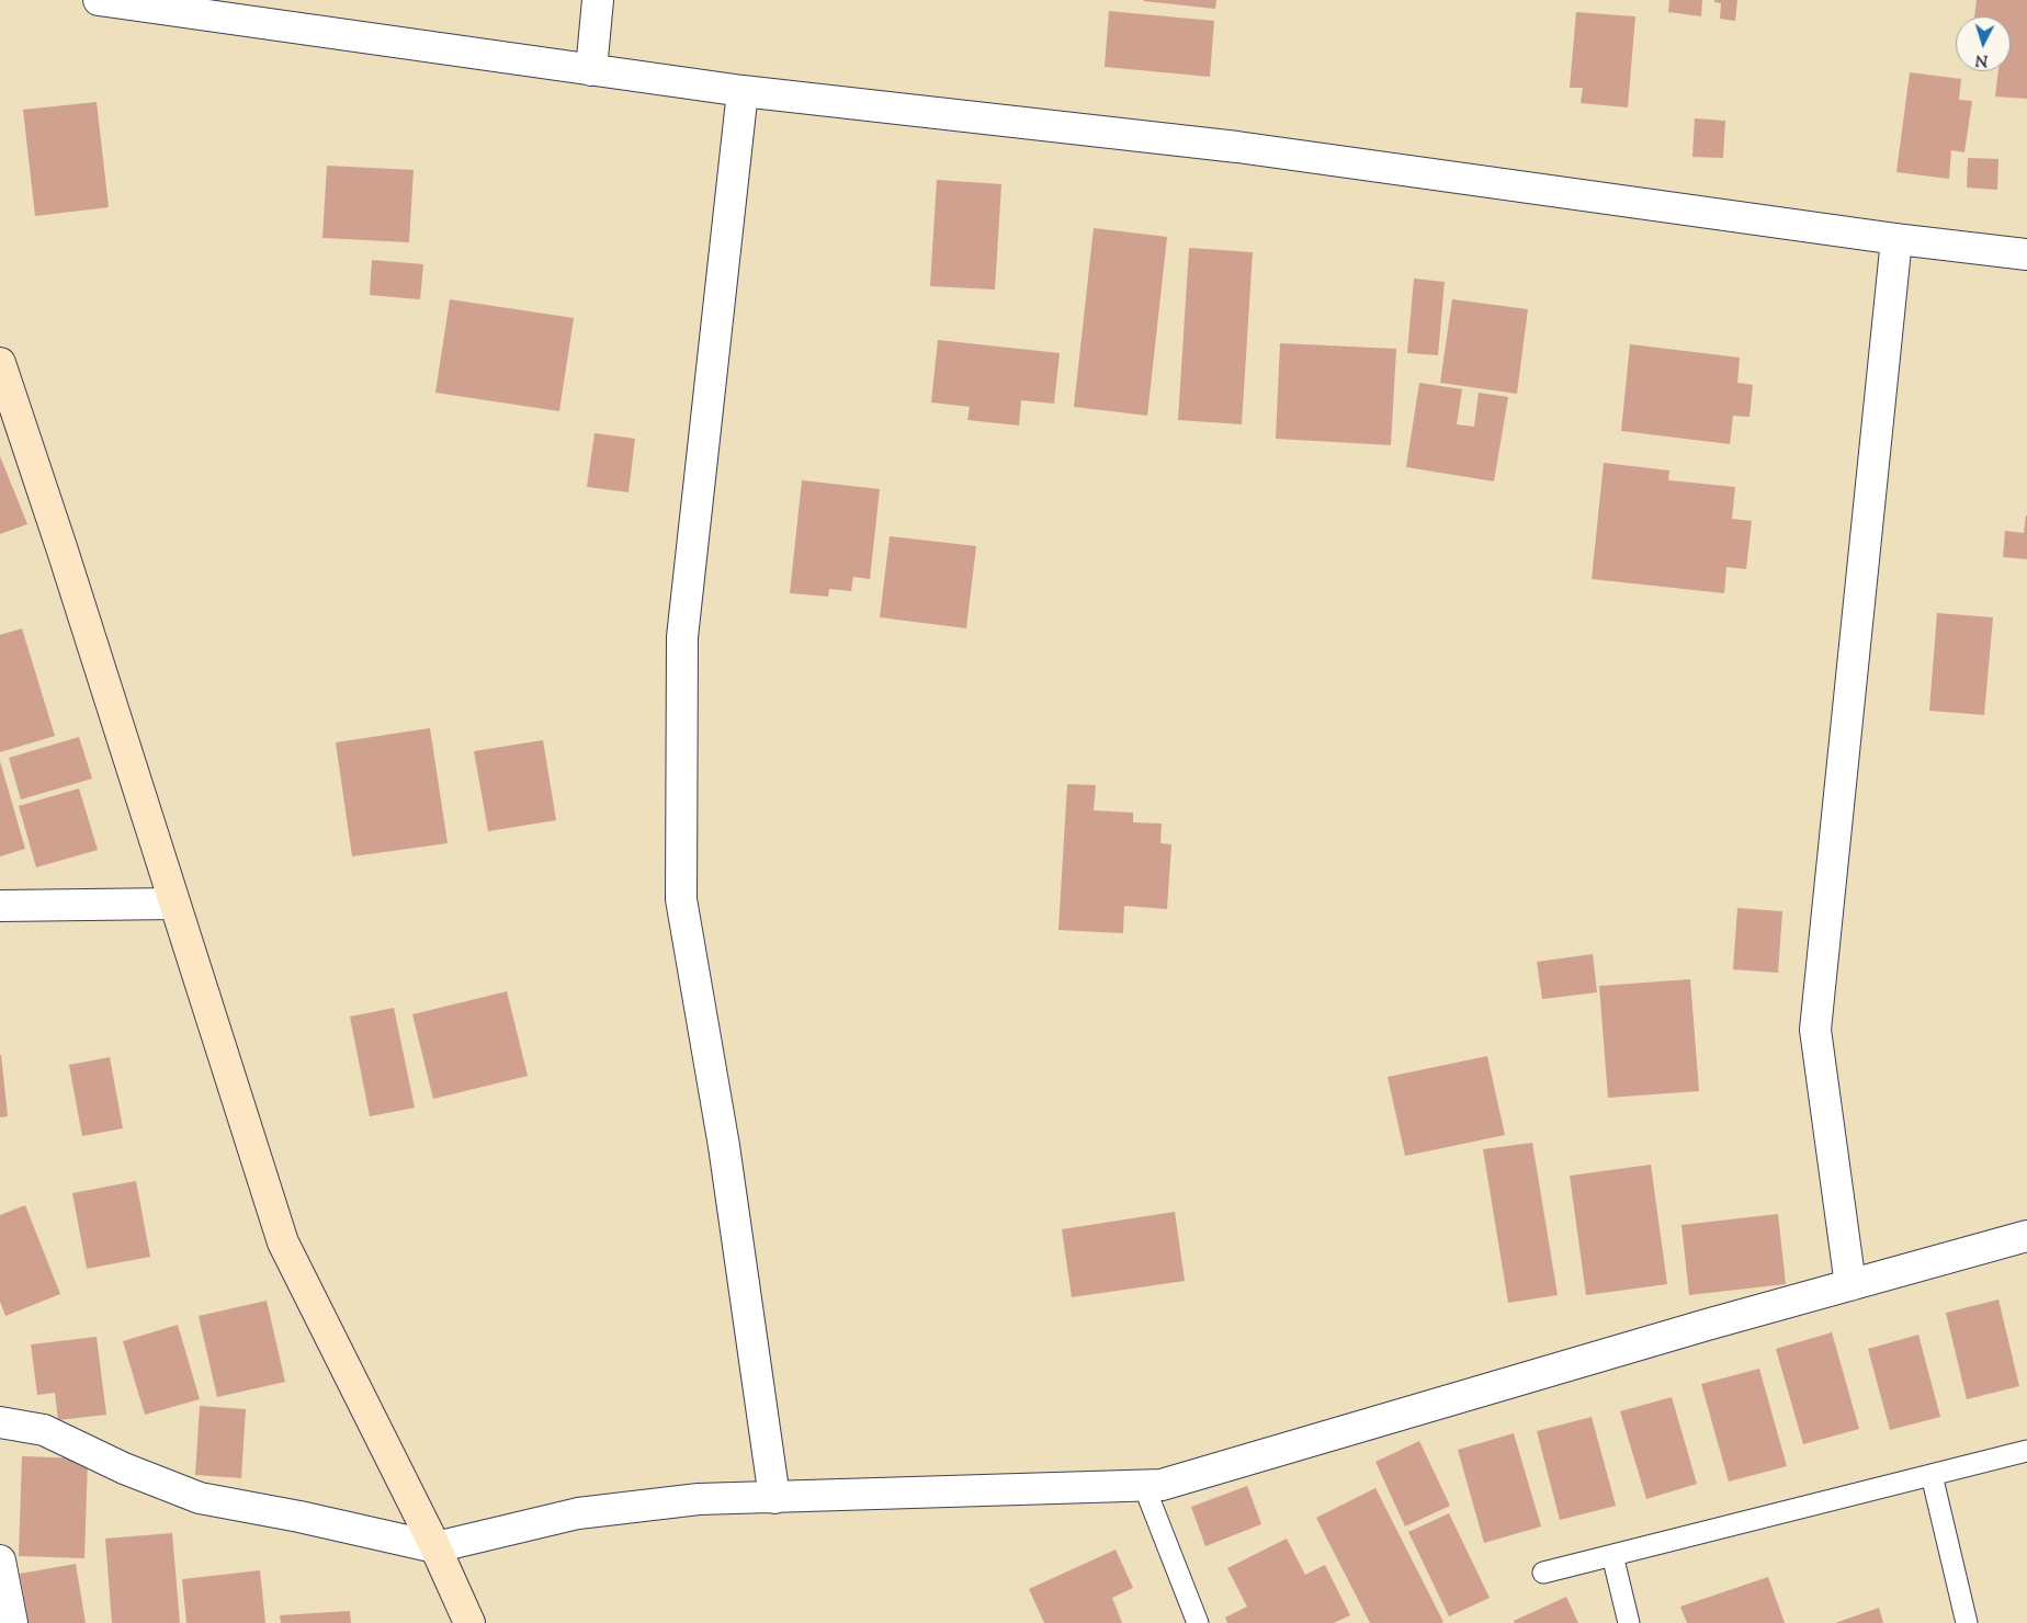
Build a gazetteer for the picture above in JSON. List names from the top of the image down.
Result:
{
  "north": "bottom"
}
